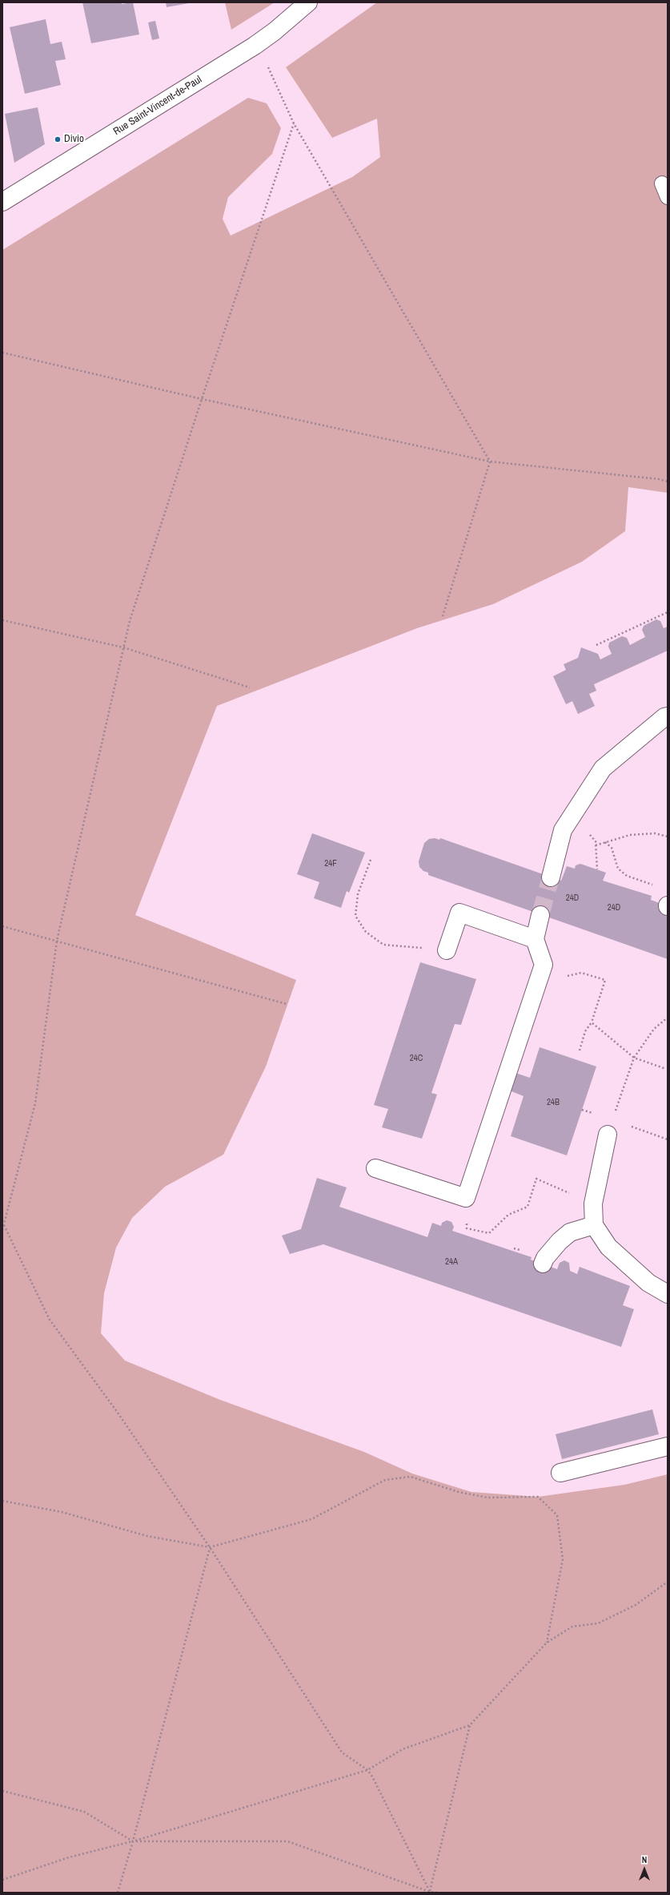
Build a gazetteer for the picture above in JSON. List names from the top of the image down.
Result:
{
  "streets": {
    "street": ["Rue Saint-Vincent-de-Paul"]
  },
  "places": ["Divio"],
  "house_numbers": [
    "24F",
    "24D",
    "24D",
    "24C",
    "24B",
    "24A"
  ],
  "north": "top"
}
